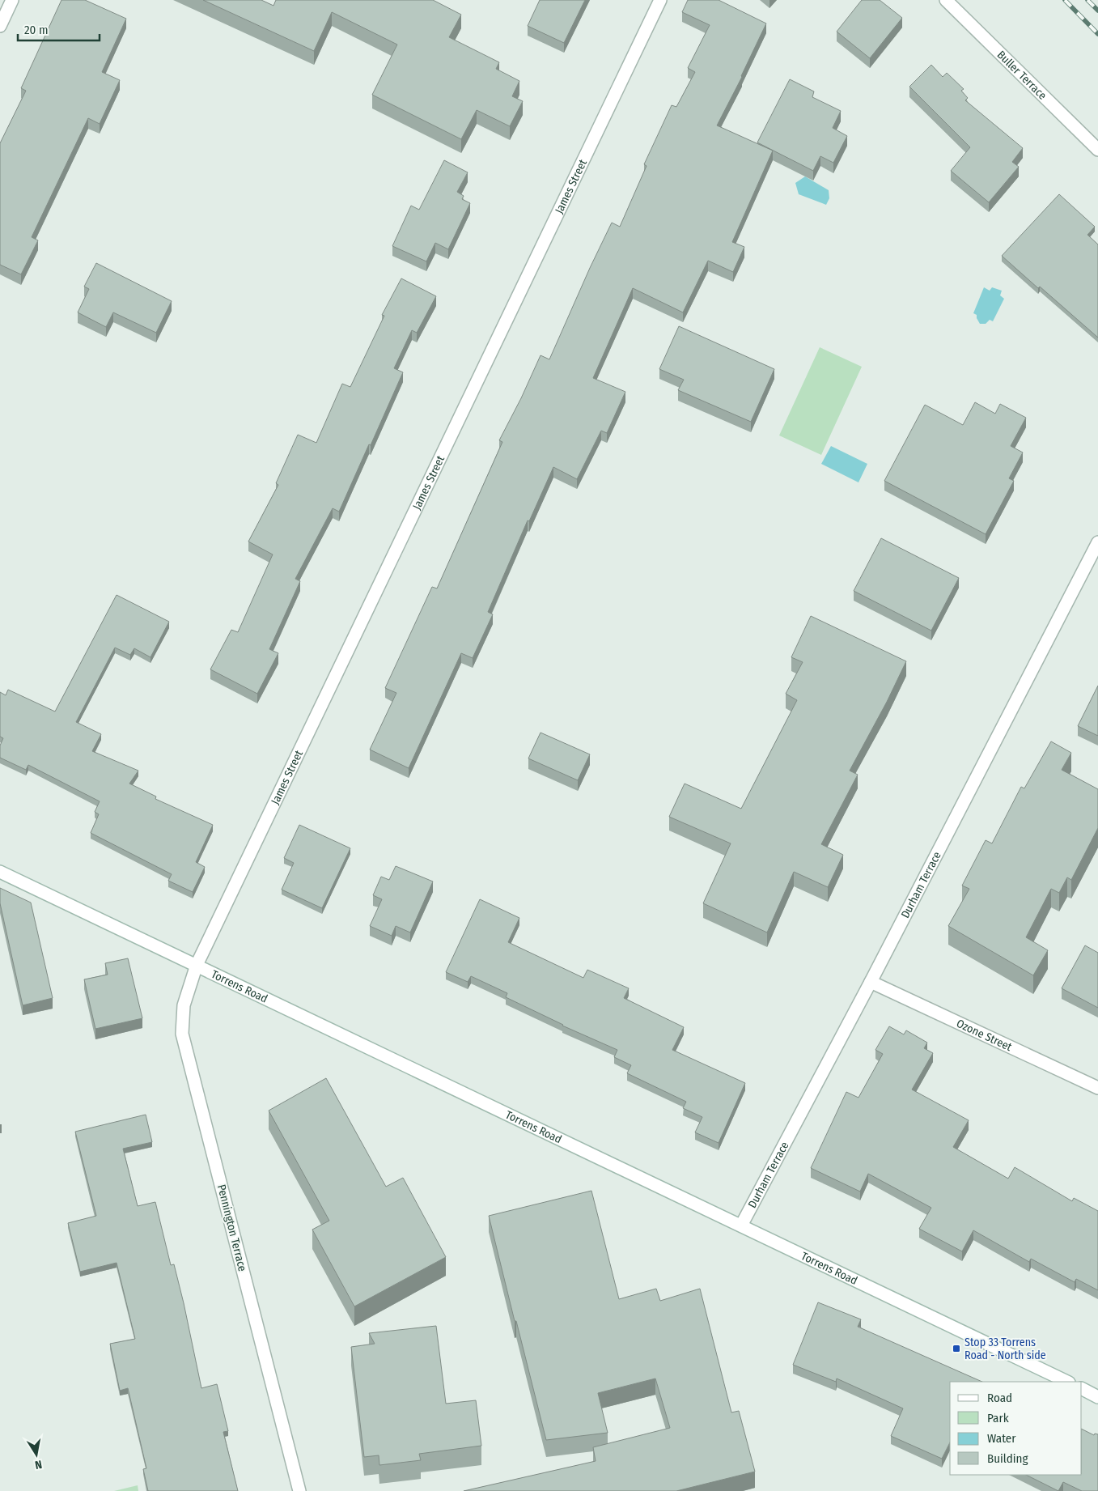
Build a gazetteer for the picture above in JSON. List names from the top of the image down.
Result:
{
  "streets": {
    "street": [
      "Buller Terrace",
      "James Street",
      "Durham Terrace",
      "Torrens Road",
      "Ozone Street",
      "Pennington Terrace"
    ]
  },
  "crossings": [
    ["James Street", "Torrens Road"],
    ["James Street", "Pennington Terrace"],
    ["Durham Terrace", "Torrens Road"],
    ["Durham Terrace", "Ozone Street"],
    ["Torrens Road", "Pennington Terrace"]
  ],
  "places": {
    "transit": ["Stop 33 Torrens Road - North side"]
  },
  "legend": [
    "Road",
    "Park",
    "Water",
    "Building"
  ],
  "scale_bar": "20 m",
  "north": "bottom"
}
